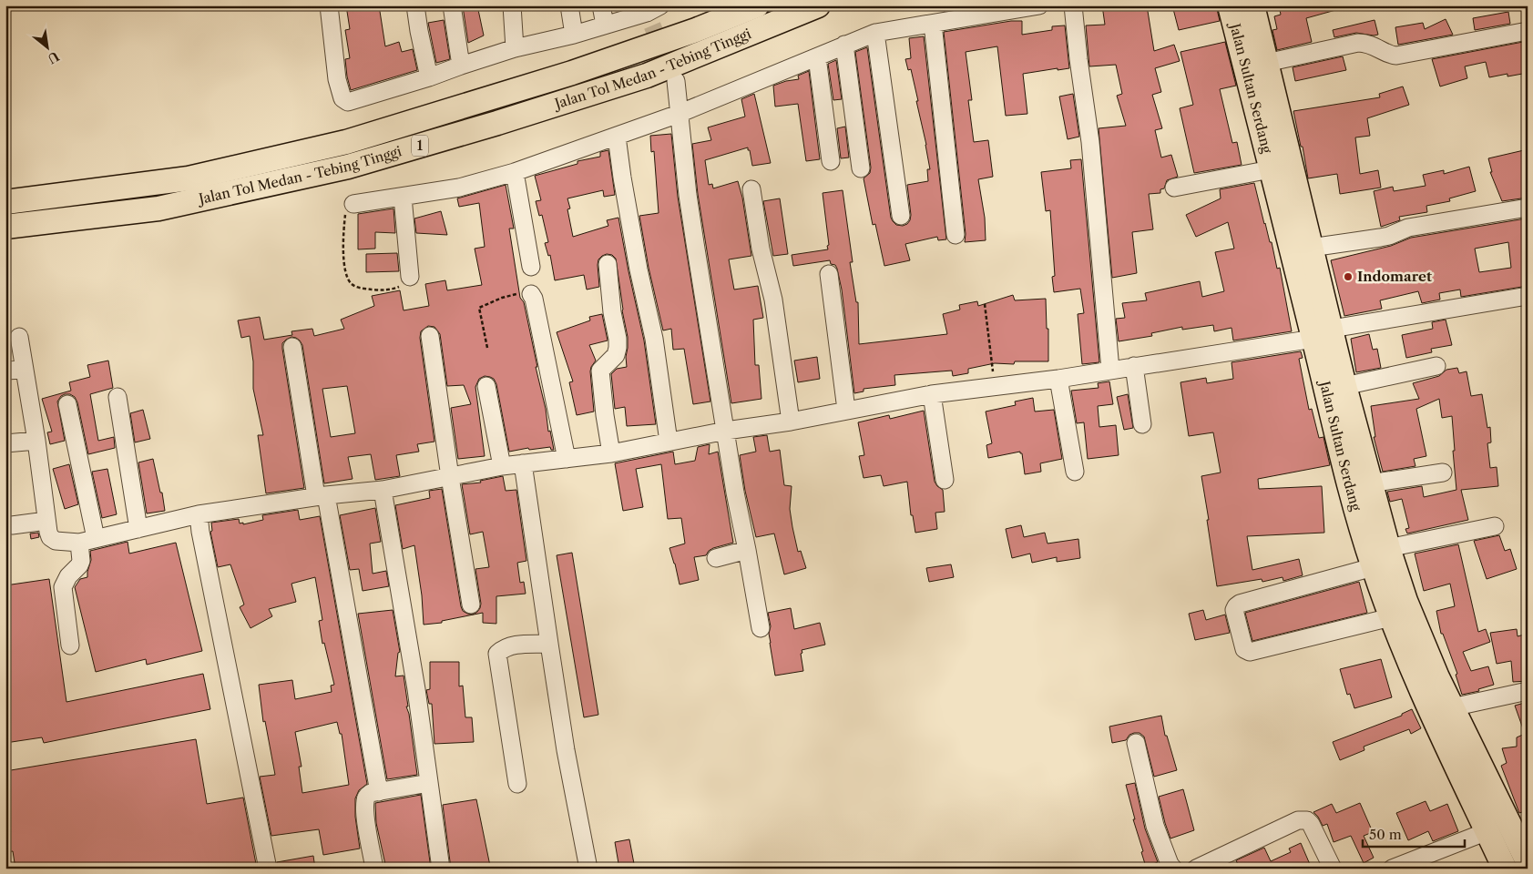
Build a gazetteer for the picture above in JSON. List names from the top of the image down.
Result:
{
  "streets": {
    "highway": ["Jalan Tol Medan - Tebing Tinggi", "Jalan Sultan Serdang", "1"]
  },
  "places": ["Indomaret"],
  "scale_bar": "50 m",
  "north": "bottom right"
}
